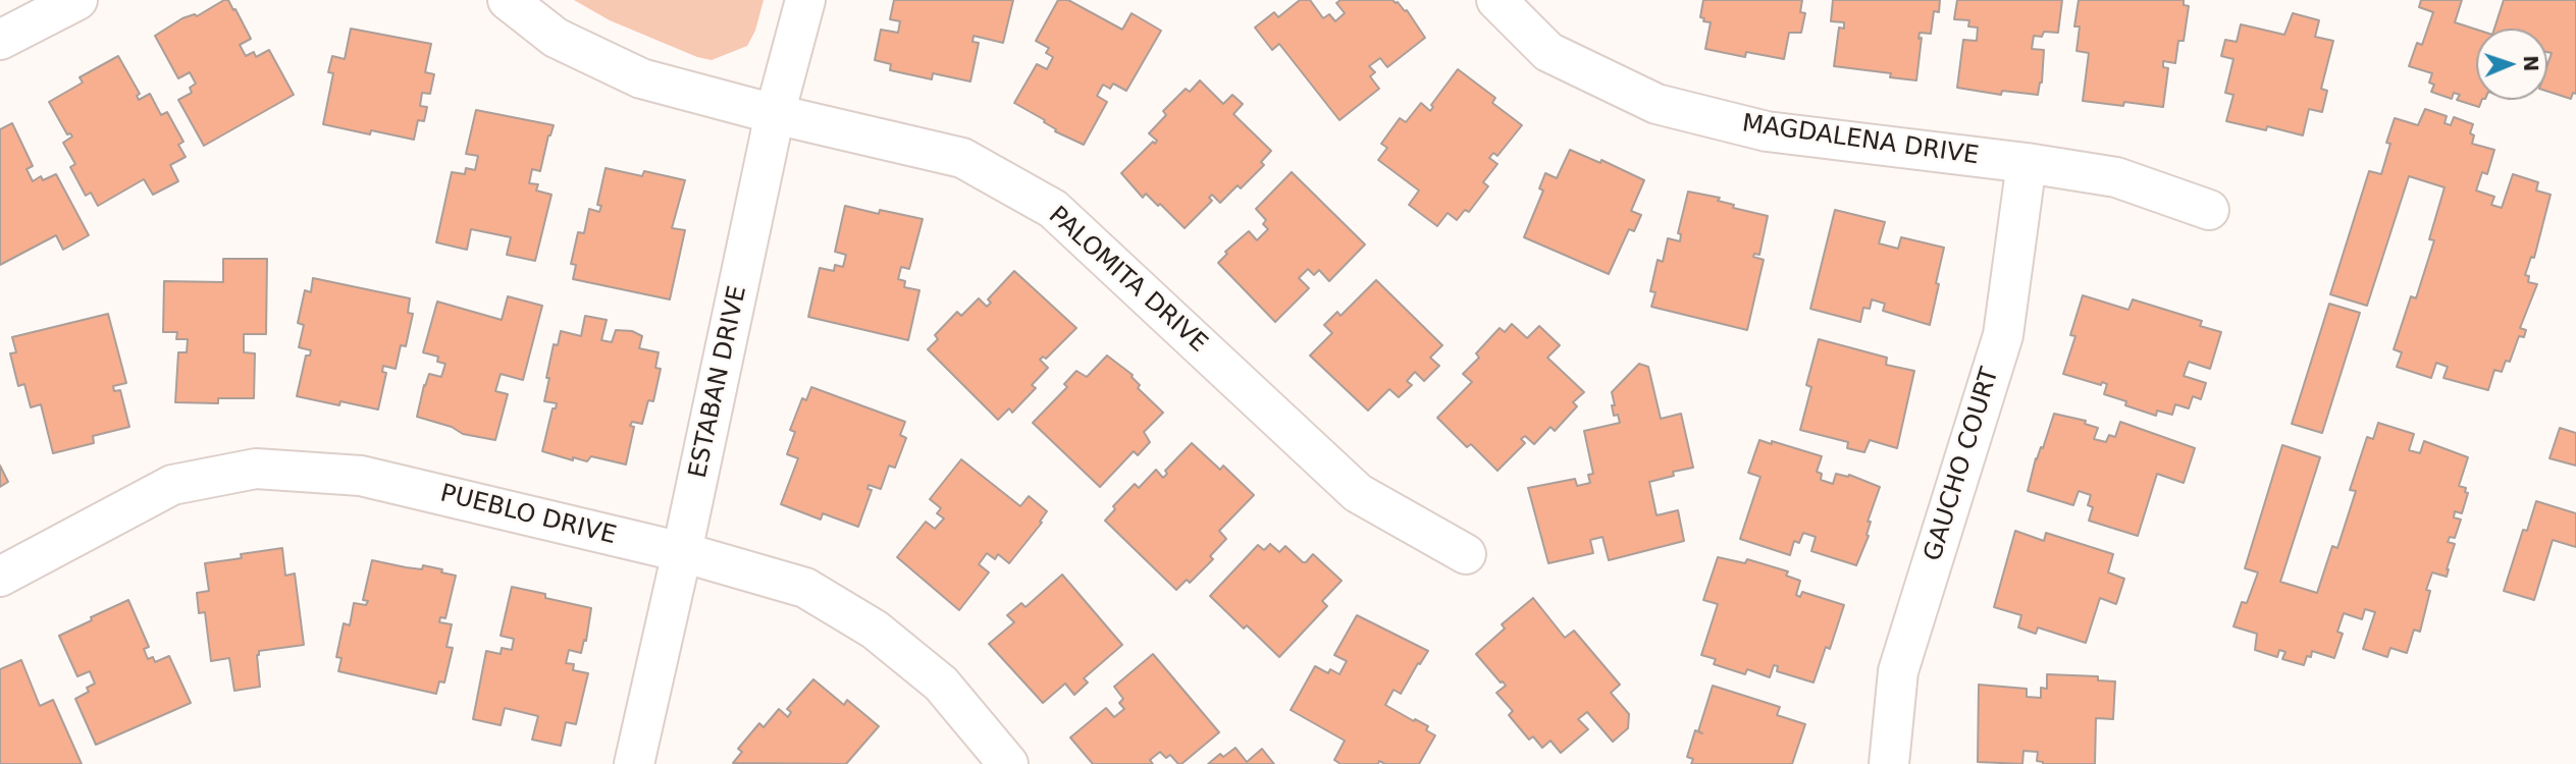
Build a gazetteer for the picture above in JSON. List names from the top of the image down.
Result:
{
  "streets": {
    "street": [
      "MAGDALENA DRIVE",
      "PALOMITA DRIVE",
      "ESTABAN DRIVE",
      "GAUCHO COURT",
      "PUEBLO DRIVE"
    ]
  },
  "crossings": [
    ["MAGDALENA DRIVE", "GAUCHO COURT"],
    ["PALOMITA DRIVE", "ESTABAN DRIVE"],
    ["ESTABAN DRIVE", "PUEBLO DRIVE"]
  ],
  "north": "right"
}
